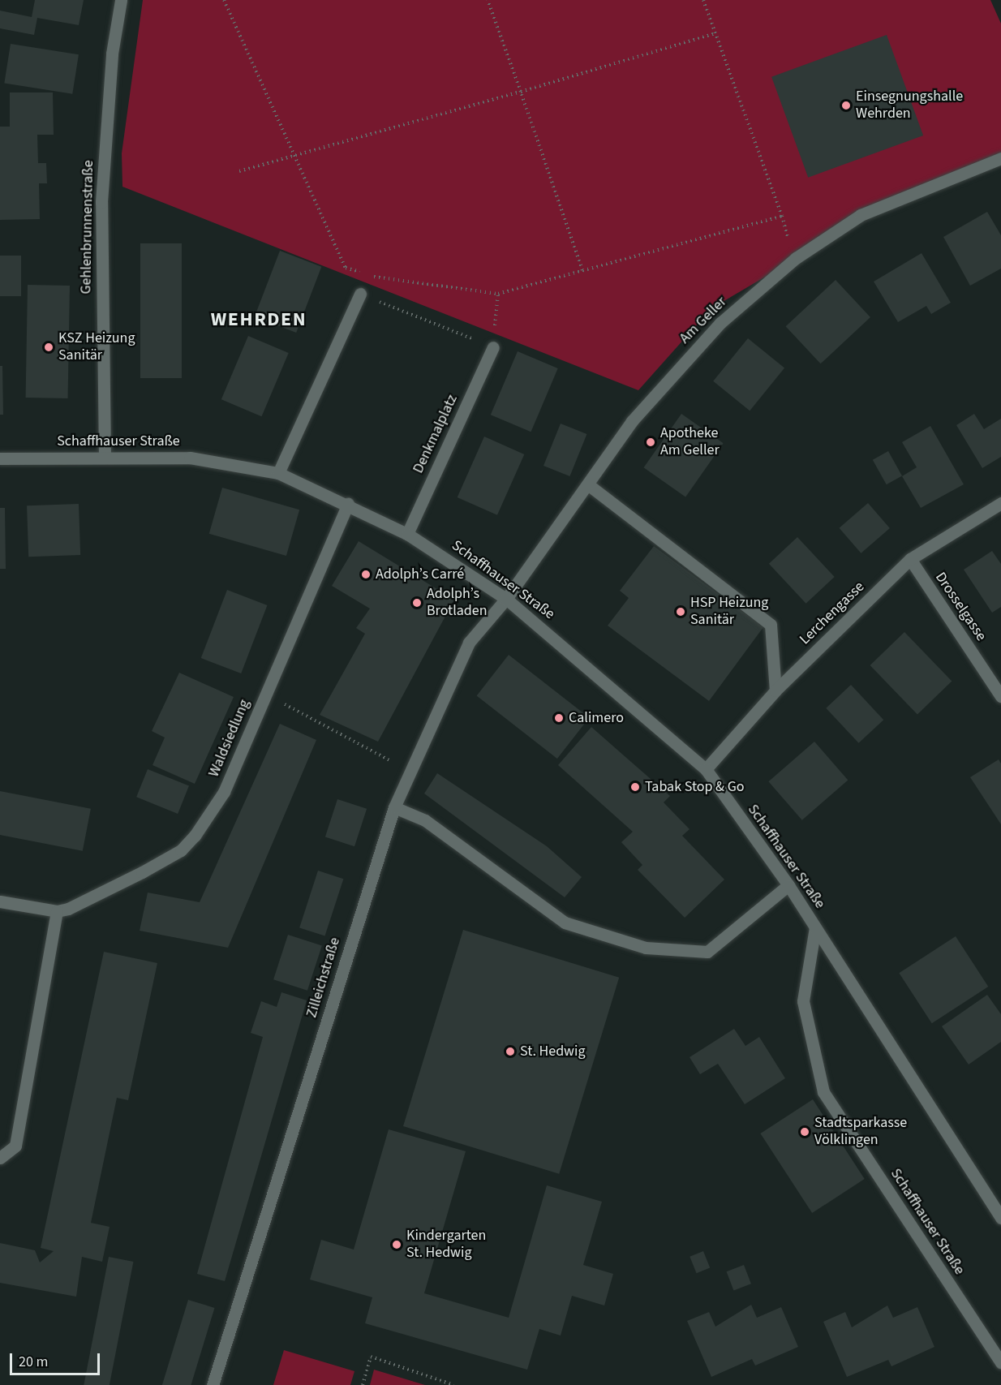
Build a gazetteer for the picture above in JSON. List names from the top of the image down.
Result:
{
  "streets": {
    "street": [
      "Gehlenbrunnenstraße",
      "Am Geller",
      "Denkmalplatz",
      "Schaffhauser Straße",
      "Drosselgasse",
      "Lerchengasse",
      "Waldsiedlung",
      "Zilleichstraße"
    ]
  },
  "crossings": [
    ["Gehlenbrunnenstraße", "Schaffhauser Straße"],
    ["Am Geller", "Schaffhauser Straße"],
    ["Am Geller", "Zilleichstraße"],
    ["Denkmalplatz", "Schaffhauser Straße"],
    ["Schaffhauser Straße", "Lerchengasse"],
    ["Schaffhauser Straße", "Waldsiedlung"],
    ["Schaffhauser Straße", "Zilleichstraße"],
    ["Drosselgasse", "Lerchengasse"]
  ],
  "districts": ["WEHRDEN"],
  "places": [
    "Einsegnungshalle Wehrden",
    "KSZ Heizung Sanitär",
    "Apotheke Am Geller",
    "Adolph’s Carré",
    "Adolph’s Brotladen",
    "HSP Heizung Sanitär",
    "Calimero",
    "Tabak Stop & Go",
    "St. Hedwig",
    "Stadtsparkasse Völklingen",
    "Kindergarten St. Hedwig"
  ],
  "scale_bar": "20 m"
}
